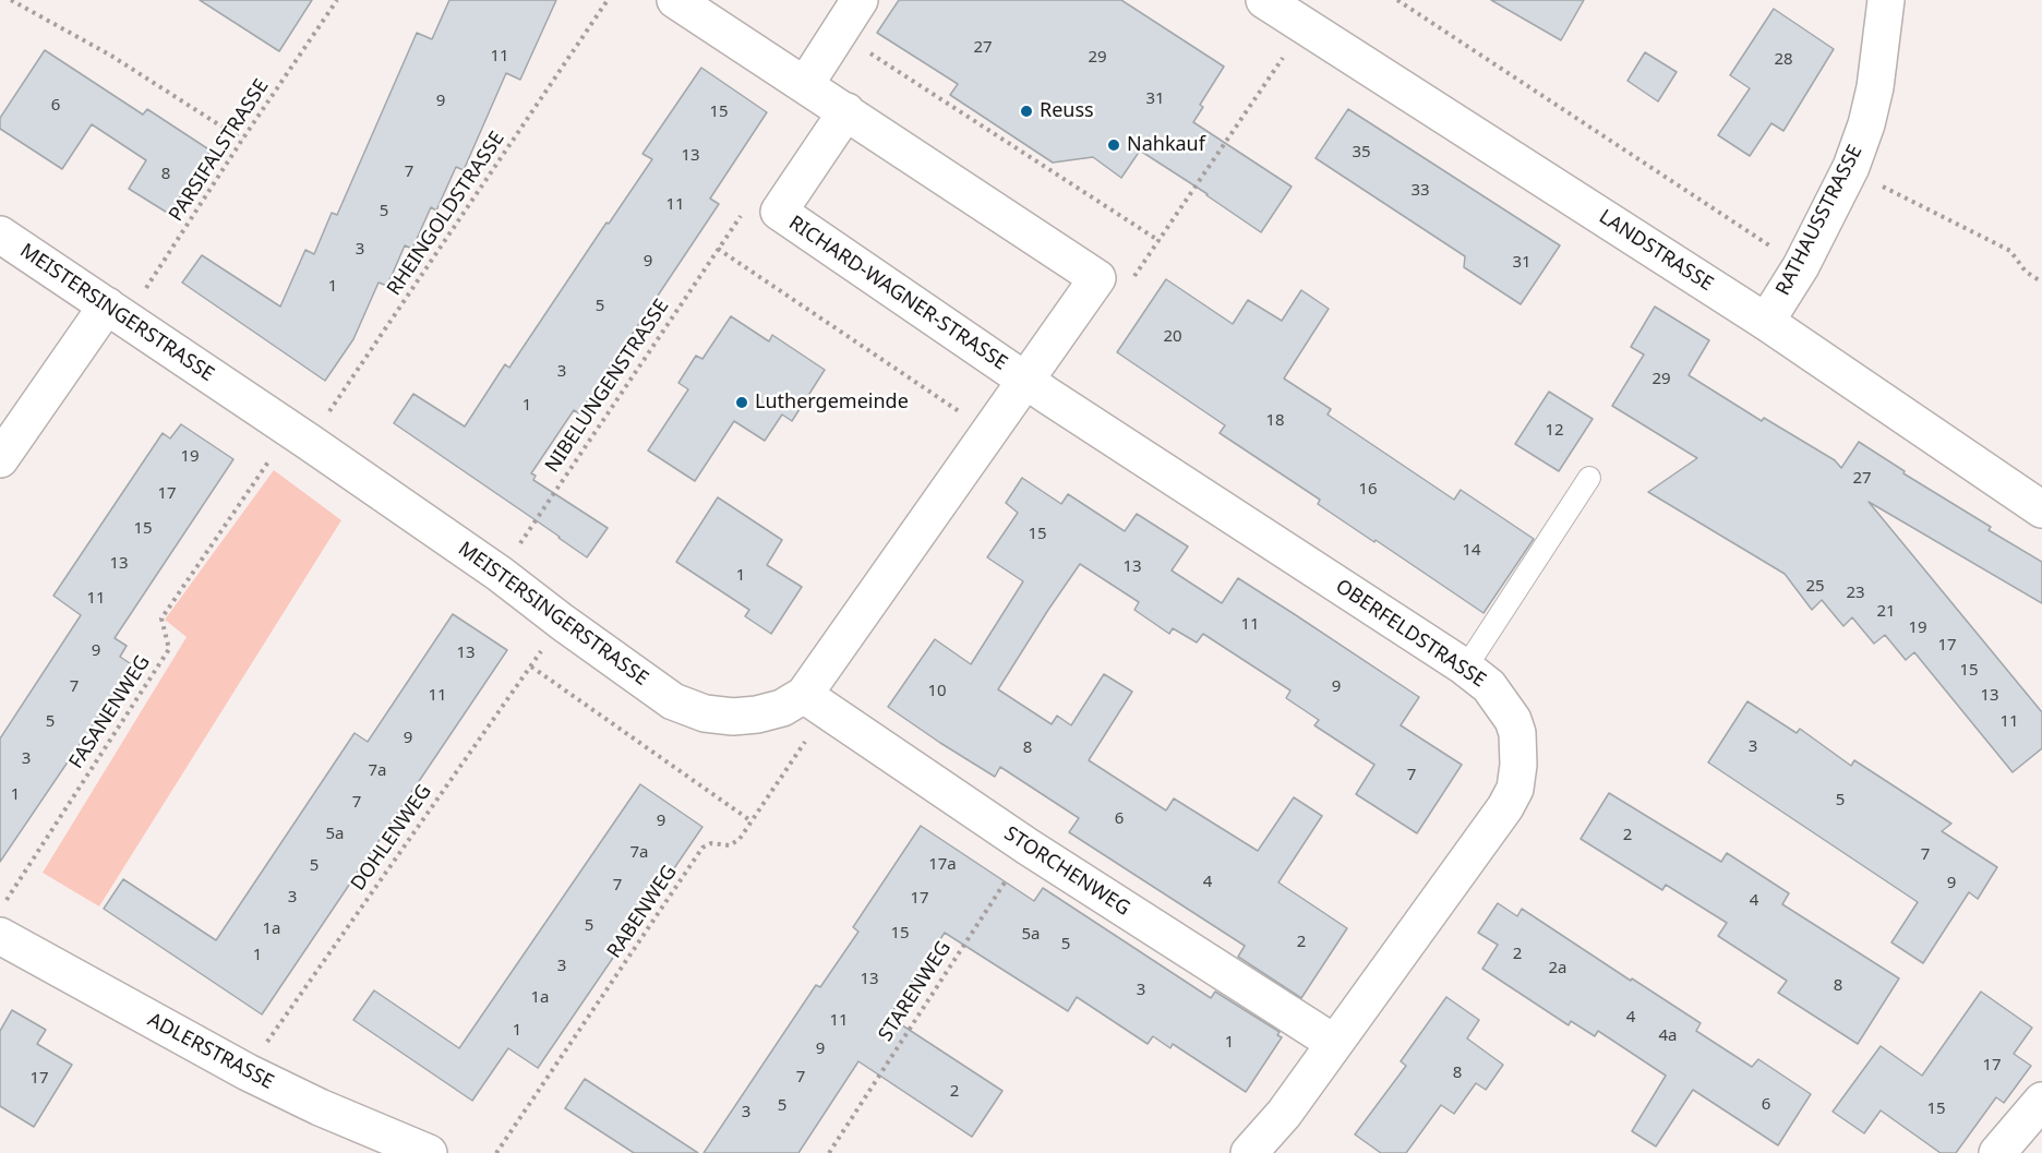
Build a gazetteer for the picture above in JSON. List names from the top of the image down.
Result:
{
  "streets": {
    "street": [
      "RATHAUSSTRASSE",
      "LANDSTRASSE",
      "RICHARD-WAGNER-STRASSE",
      "MEISTERSINGERSTRASSE",
      "OBERFELDSTRASSE",
      "STORCHENWEG",
      "ADLERSTRASSE"
    ],
    "path": [
      "PARSIFALSTRASSE",
      "RHEINGOLDSTRASSE",
      "NIBELUNGENSTRASSE",
      "FASANENWEG",
      "DOHLENWEG",
      "RABENWEG",
      "STARENWEG"
    ]
  },
  "crossings": [
    ["PARSIFALSTRASSE", "MEISTERSINGERSTRASSE"],
    ["RHEINGOLDSTRASSE", "MEISTERSINGERSTRASSE"],
    ["RHEINGOLDSTRASSE", "FASANENWEG"],
    ["RATHAUSSTRASSE", "LANDSTRASSE"],
    ["RICHARD-WAGNER-STRASSE", "MEISTERSINGERSTRASSE"],
    ["RICHARD-WAGNER-STRASSE", "OBERFELDSTRASSE"],
    ["MEISTERSINGERSTRASSE", "NIBELUNGENSTRASSE"],
    ["MEISTERSINGERSTRASSE", "OBERFELDSTRASSE"],
    ["MEISTERSINGERSTRASSE", "FASANENWEG"],
    ["MEISTERSINGERSTRASSE", "DOHLENWEG"],
    ["MEISTERSINGERSTRASSE", "STORCHENWEG"],
    ["MEISTERSINGERSTRASSE", "RABENWEG"],
    ["OBERFELDSTRASSE", "STORCHENWEG"],
    ["DOHLENWEG", "ADLERSTRASSE"],
    ["STORCHENWEG", "RABENWEG"],
    ["STORCHENWEG", "STARENWEG"]
  ],
  "places": ["Reuss", "Nahkauf", "Luthergemeinde"],
  "house_numbers": [
    "27",
    "11",
    "29",
    "28",
    "31",
    "9",
    "6",
    "15",
    "35",
    "13",
    "7",
    "8",
    "33",
    "11",
    "5",
    "3",
    "9",
    "31",
    "1",
    "5",
    "20",
    "3",
    "29",
    "1",
    "18",
    "12",
    "19",
    "27",
    "16",
    "17",
    "15",
    "15",
    "14",
    "13",
    "13",
    "1",
    "25",
    "23",
    "11",
    "21",
    "11",
    "19",
    "17",
    "9",
    "13",
    "15",
    "7",
    "9",
    "10",
    "11",
    "13",
    "5",
    "11",
    "9",
    "3",
    "8",
    "3",
    "7a",
    "7",
    "1",
    "5",
    "7",
    "6",
    "9",
    "5a",
    "2",
    "7a",
    "7",
    "17a",
    "5",
    "4",
    "9",
    "7",
    "3",
    "17",
    "4",
    "5",
    "1a",
    "15",
    "5a",
    "2",
    "5",
    "2",
    "1",
    "3",
    "2a",
    "13",
    "8",
    "3",
    "1a",
    "4",
    "11",
    "1",
    "4a",
    "1",
    "9",
    "17",
    "8",
    "7",
    "17",
    "2",
    "6",
    "5",
    "15",
    "3"
  ]
}
